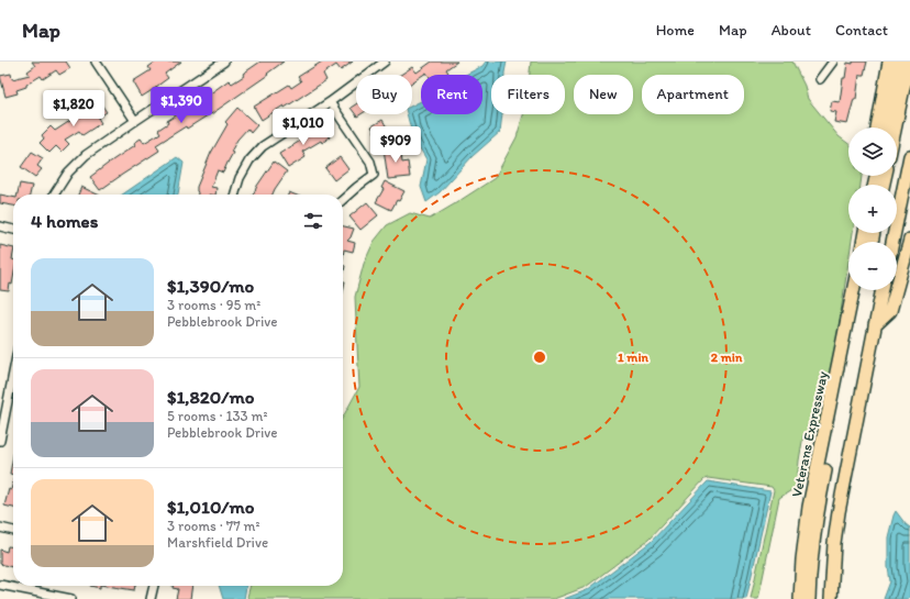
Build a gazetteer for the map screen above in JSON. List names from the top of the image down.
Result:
{
  "streets": {
    "highway": ["Veterans Expressway"]
  },
  "page": {
    "header": "Map",
    "nav": [
      "Home",
      "Map",
      "About",
      "Contact"
    ],
    "chip": [
      "Buy",
      "Rent",
      "Filters",
      "New",
      "Apartment"
    ],
    "price": [
      "$1,390",
      "$1,820",
      "$1,010",
      "$909"
    ],
    "map_buttons": ["+", "−"],
    "heading": "4 homes",
    "list": [
      {
        "name": "$1,390/mo",
        "note": "3 rooms · 95 m² · Pebblebrook Drive"
      },
      {
        "name": "$1,820/mo",
        "note": "5 rooms · 133 m² · Pebblebrook Drive"
      },
      {
        "name": "$1,010/mo",
        "note": "3 rooms · 77 m² · Marshfield Drive"
      }
    ]
  },
  "rings": ["1 min", "2 min"]
}
